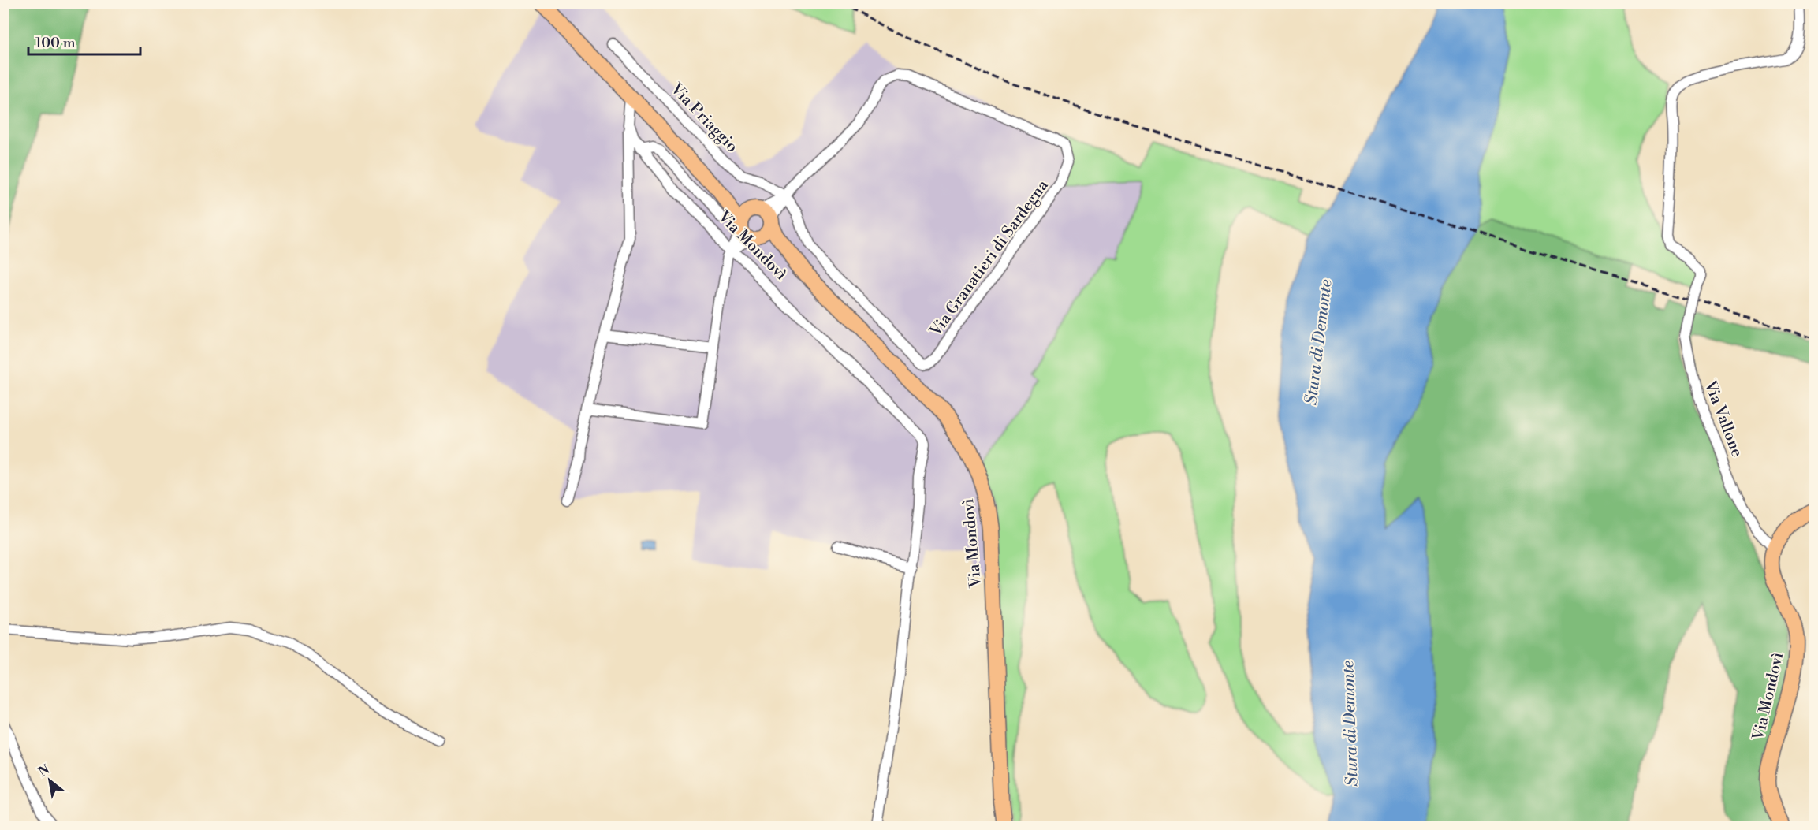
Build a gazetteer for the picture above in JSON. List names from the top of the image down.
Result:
{
  "streets": {
    "main road": ["Via Mondovì"],
    "street": ["Via Priaggio", "Via Granatieri di Sardegna", "Via Vallone"]
  },
  "crossings": [
    ["Via Priaggio", "Via Granatieri di Sardegna"],
    ["Via Mondovì", "Via Granatieri di Sardegna"],
    ["Via Mondovì", "Via Vallone"]
  ],
  "water": ["Stura di Demonte"],
  "scale_bar": "100 m",
  "north": "top left"
}
